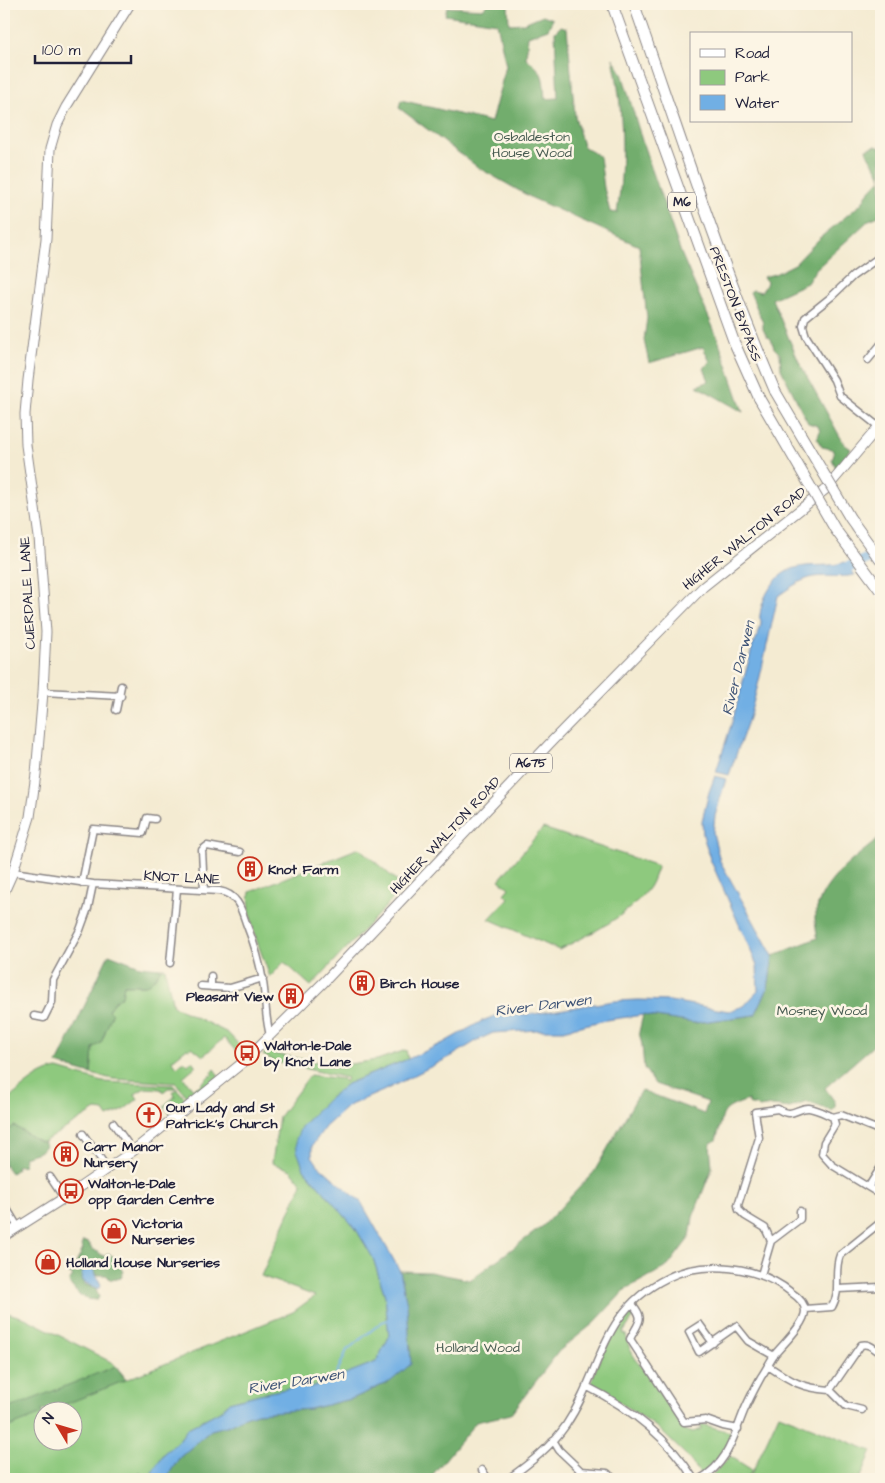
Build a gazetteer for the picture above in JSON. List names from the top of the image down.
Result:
{
  "streets": {
    "highway": ["M6", "PRESTON BYPASS"],
    "main road": ["HIGHER WALTON ROAD", "CUERDALE LANE", "A675"],
    "street": ["KNOT LANE"]
  },
  "crossings": [
    ["HIGHER WALTON ROAD", "KNOT LANE"],
    ["CUERDALE LANE", "KNOT LANE"]
  ],
  "water": ["River Darwen"],
  "parks": ["Osbaldeston House Wood", "Mosney Wood", "Holland Wood"],
  "places": {
    "building": [
      "Knot Farm",
      "Birch House",
      "Pleasant View",
      "Carr Manor Nursery"
    ],
    "bus stop": ["Walton-le-Dale by Knot Lane", "Walton-le-Dale opp Garden Centre"],
    "church": ["Our Lady and St Patrick's Church"],
    "shop": ["Victoria Nurseries", "Holland House Nurseries"]
  },
  "legend": ["Road", "Park", "Water"],
  "scale_bar": "100 m",
  "north": "top left"
}
